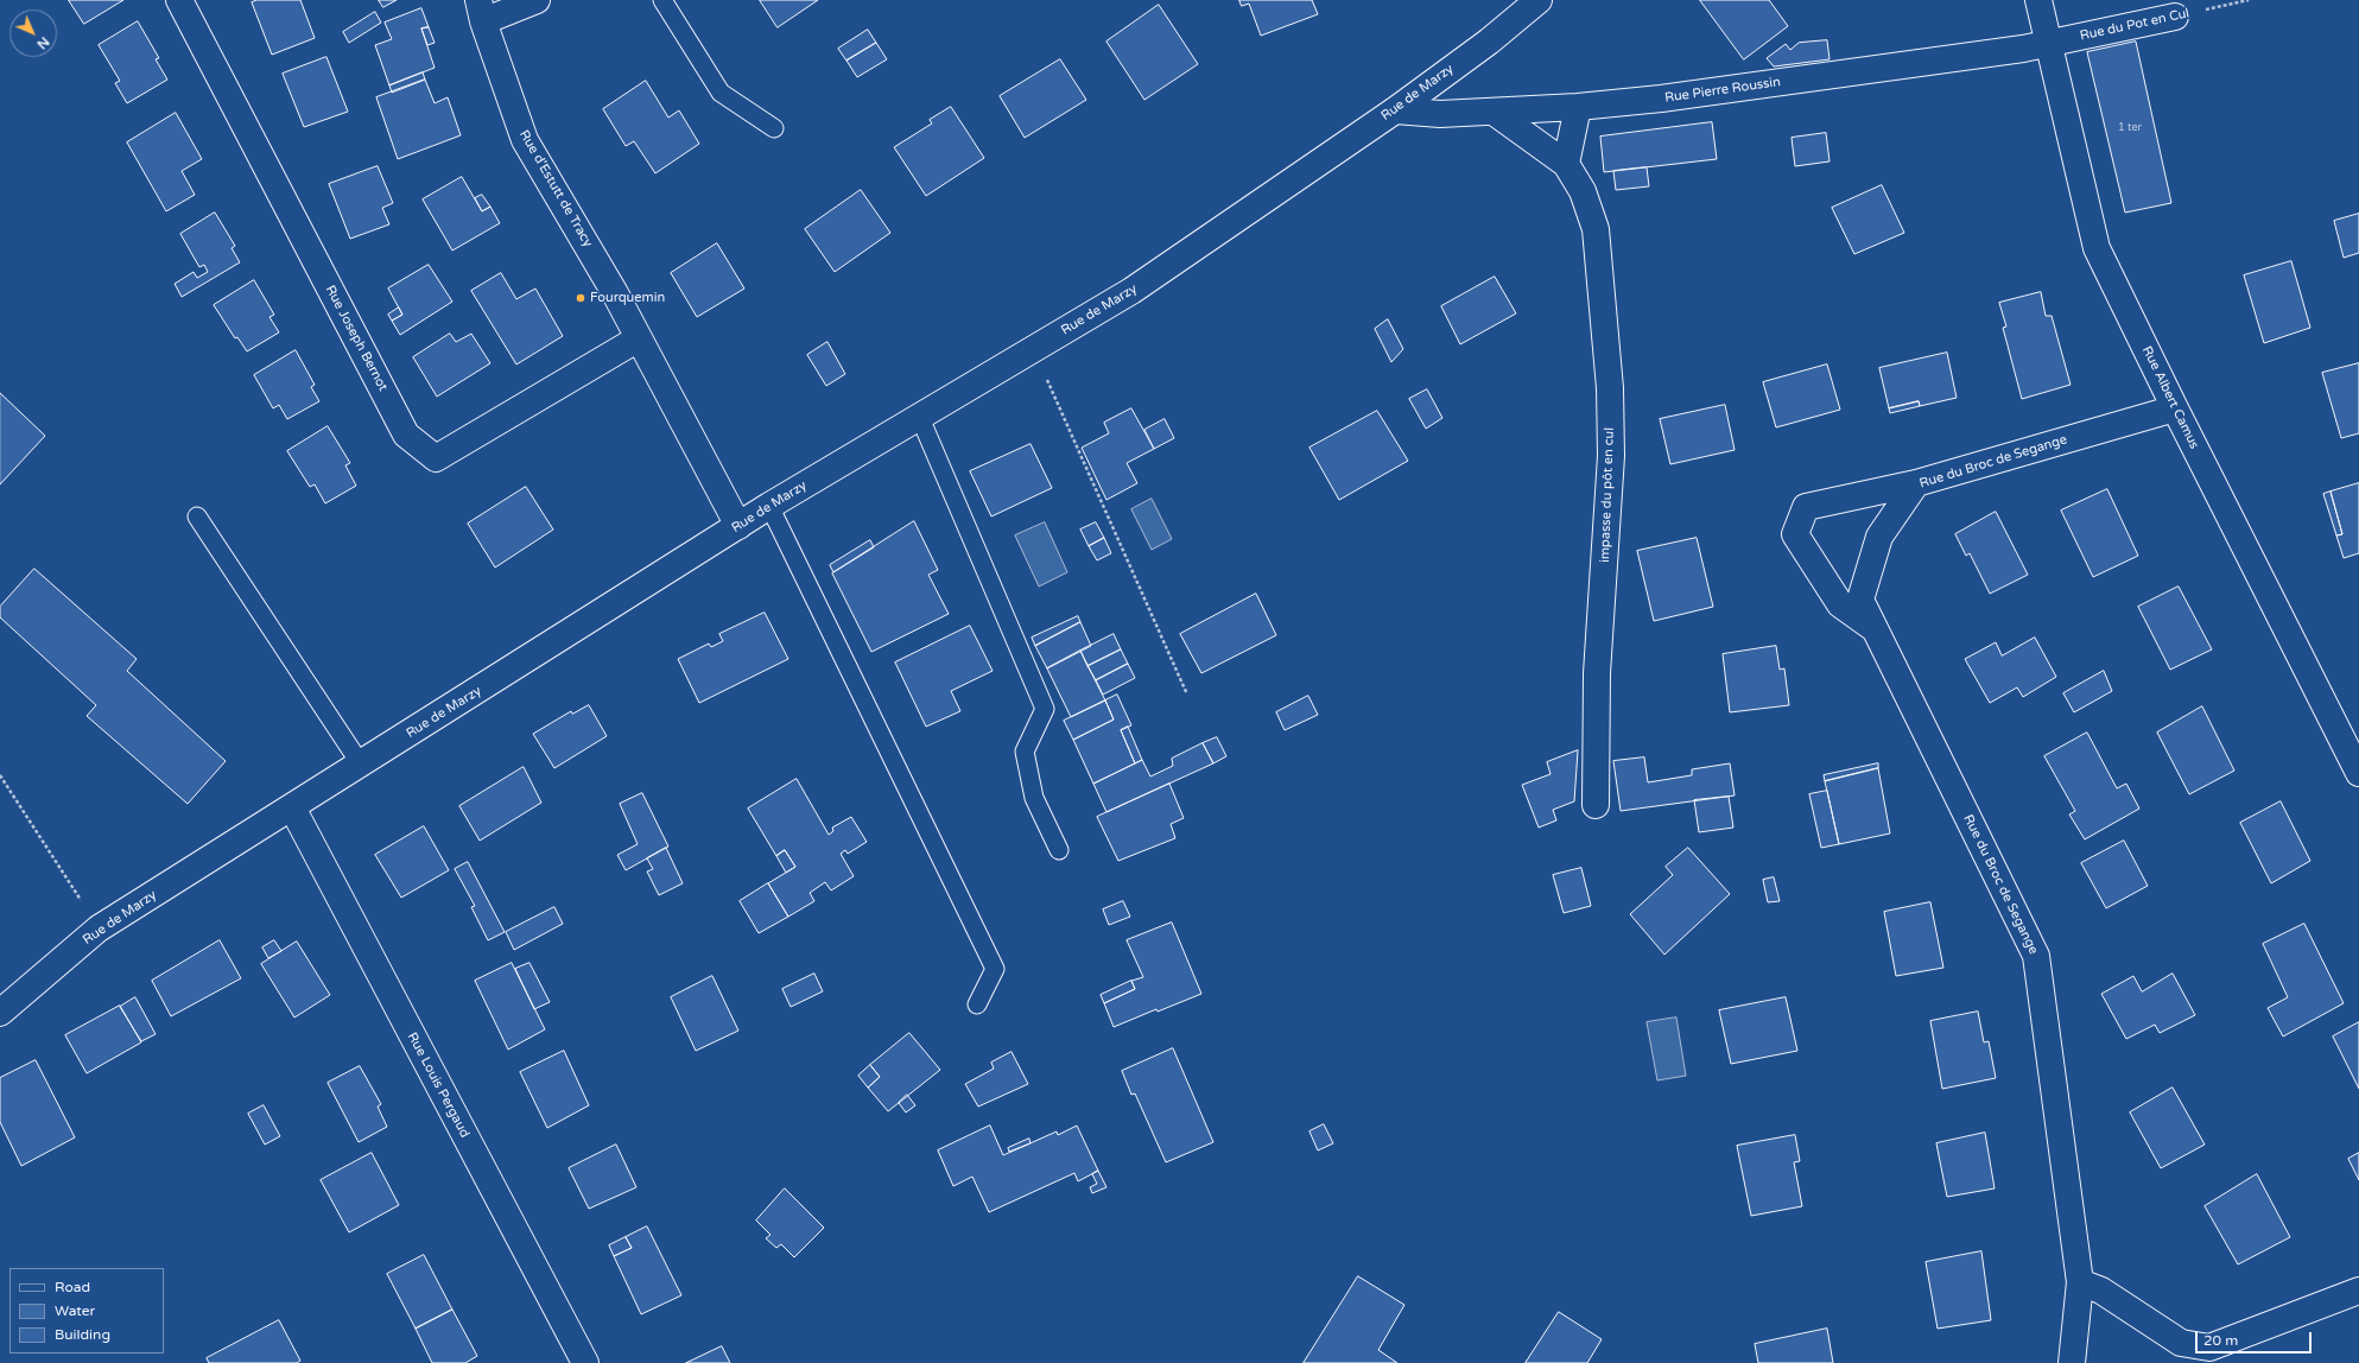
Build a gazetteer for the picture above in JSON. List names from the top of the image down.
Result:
{
  "streets": {
    "street": [
      "Rue du Pot en Cul",
      "Rue Pierre Roussin",
      "Rue de Marzy",
      "Rue d'Estutt de Tracy",
      "Rue Joseph Bernot",
      "Rue Albert Camus",
      "Rue du Broc de Segange",
      "impasse du pôt en cul",
      "Rue Louis Pergaud"
    ]
  },
  "crossings": [
    ["Rue du Pot en Cul", "Rue Pierre Roussin"],
    ["Rue du Pot en Cul", "Rue Albert Camus"],
    ["Rue Pierre Roussin", "Rue de Marzy"],
    ["Rue Pierre Roussin", "Rue Albert Camus"],
    ["Rue de Marzy", "Rue d'Estutt de Tracy"],
    ["Rue de Marzy", "Rue Louis Pergaud"],
    ["Rue d'Estutt de Tracy", "Rue Joseph Bernot"],
    ["Rue Albert Camus", "Rue du Broc de Segange"]
  ],
  "places": ["Fourquemin"],
  "house_numbers": ["1 ter"],
  "legend": ["Road", "Water", "Building"],
  "scale_bar": "20 m",
  "north": "bottom right"
}
